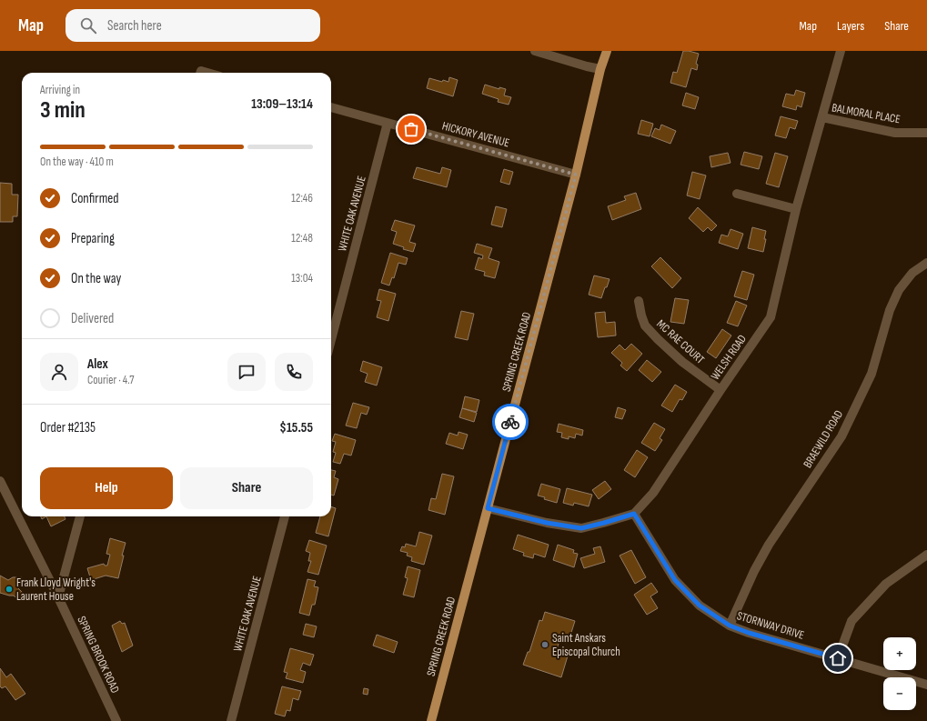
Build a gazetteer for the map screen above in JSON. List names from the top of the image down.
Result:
{
  "streets": {
    "main road": ["SPRING CREEK ROAD"],
    "street": [
      "BALMORAL PLACE",
      "HICKORY AVENUE",
      "WHITE OAK AVENUE",
      "MC RAE COURT",
      "WELSH ROAD",
      "BRAEWILD ROAD",
      "STORNWAY DRIVE",
      "SPRING BROOK ROAD"
    ]
  },
  "crossings": [
    ["BALMORAL PLACE", "WELSH ROAD"],
    ["HICKORY AVENUE", "WHITE OAK AVENUE"],
    ["HICKORY AVENUE", "SPRING CREEK ROAD"],
    ["MC RAE COURT", "WELSH ROAD"],
    ["WELSH ROAD", "STORNWAY DRIVE"],
    ["BRAEWILD ROAD", "STORNWAY DRIVE"]
  ],
  "places": ["Frank Lloyd Wright's Laurent House", "Saint Anskars Episcopal Church"],
  "page": {
    "header": "Map",
    "search": "Search here",
    "nav": ["Map", "Layers", "Share"],
    "heading": ["3 min", "Arriving in", "13:09–13:14"],
    "panel": [
      "Alex",
      "Courier · 4.7",
      "Order #2135",
      "$15.55"
    ],
    "bar": "On the way · 410 m",
    "list": [
      ["Confirmed", "12:46"],
      ["Preparing", "12:48"],
      ["On the way", "13:04"],
      "Delivered"
    ],
    "buttons": ["Help", "Share"],
    "map_buttons": ["+", "−"]
  }
}
